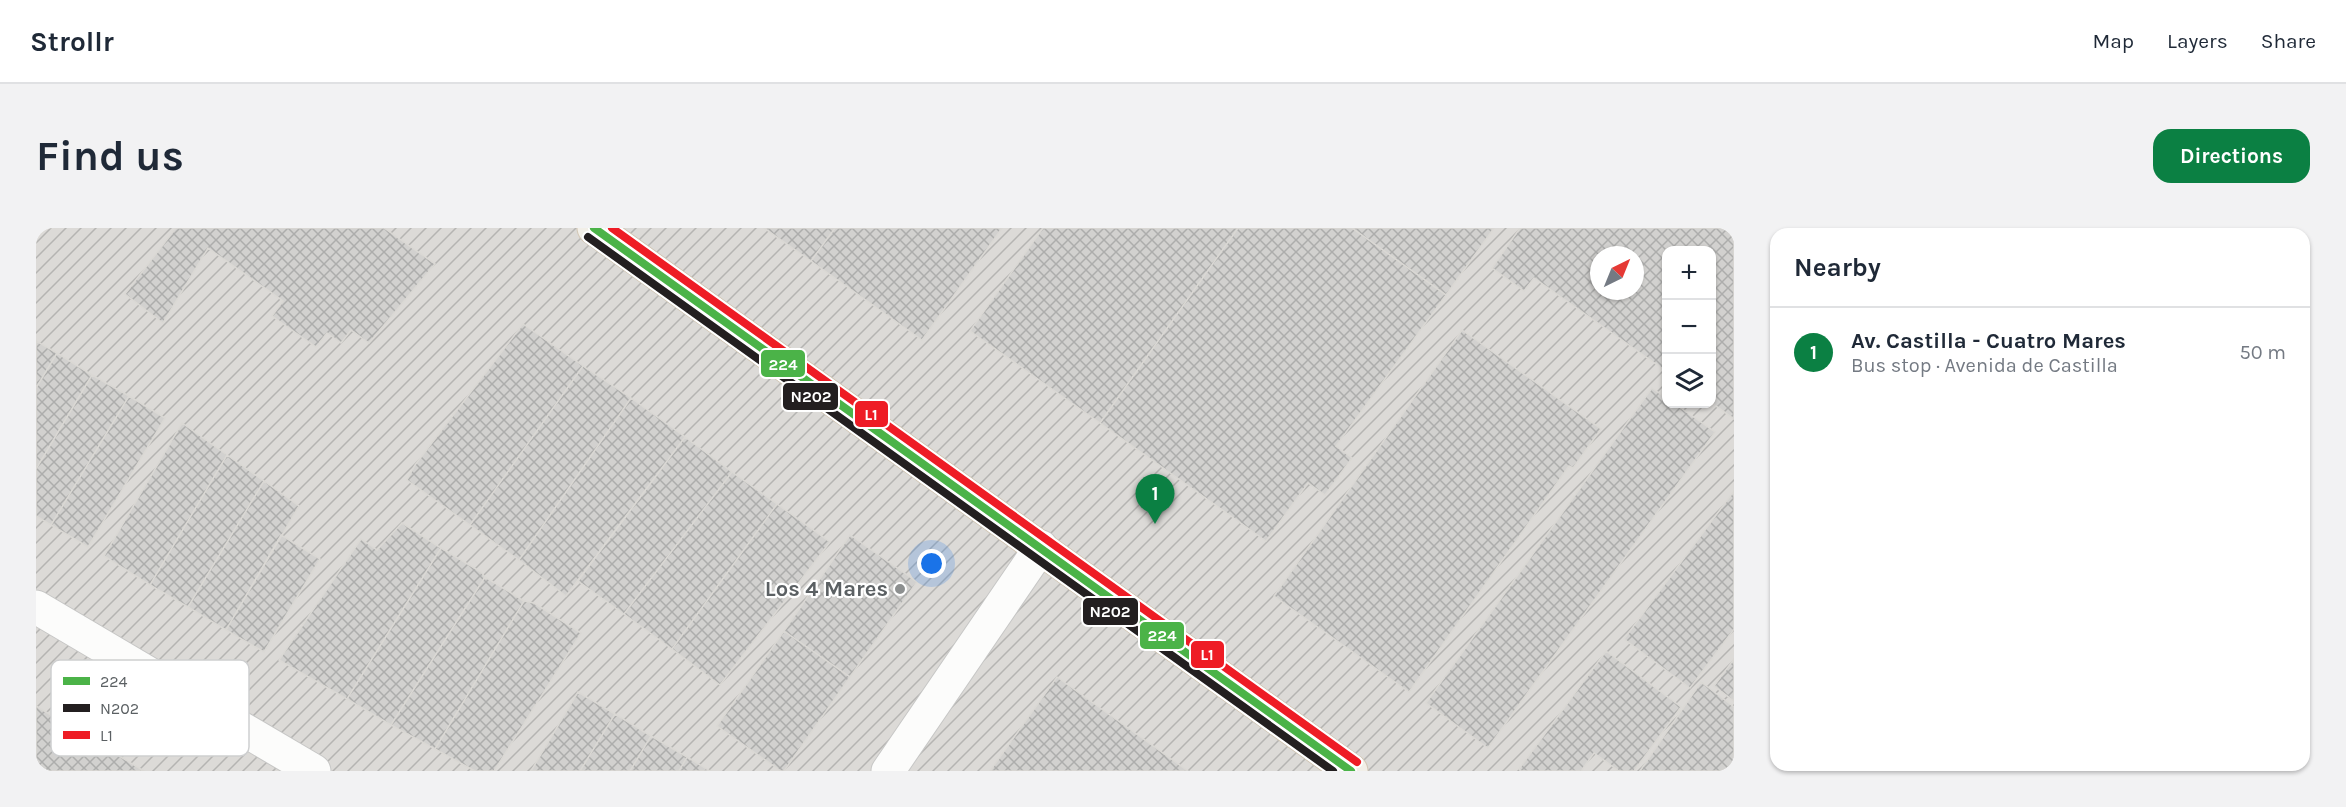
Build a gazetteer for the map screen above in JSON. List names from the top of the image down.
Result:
{
  "places": ["Los 4 Mares"],
  "lines": ["transit line 224", "transit line L1", "transit line N202"],
  "legend": ["224", "N202", "L1"],
  "north": "top right",
  "page": {
    "header": "Strollr",
    "nav": ["Map", "Layers", "Share"],
    "buttons": "Directions",
    "title": "Find us",
    "heading": "Nearby",
    "map_buttons": ["+", "−"],
    "list": [
      {
        "mark": "1",
        "name": "Av. Castilla - Cuatro Mares",
        "note": "Bus stop · Avenida de Castilla",
        "value": "50 m"
      }
    ],
    "pins": "1"
  }
}
